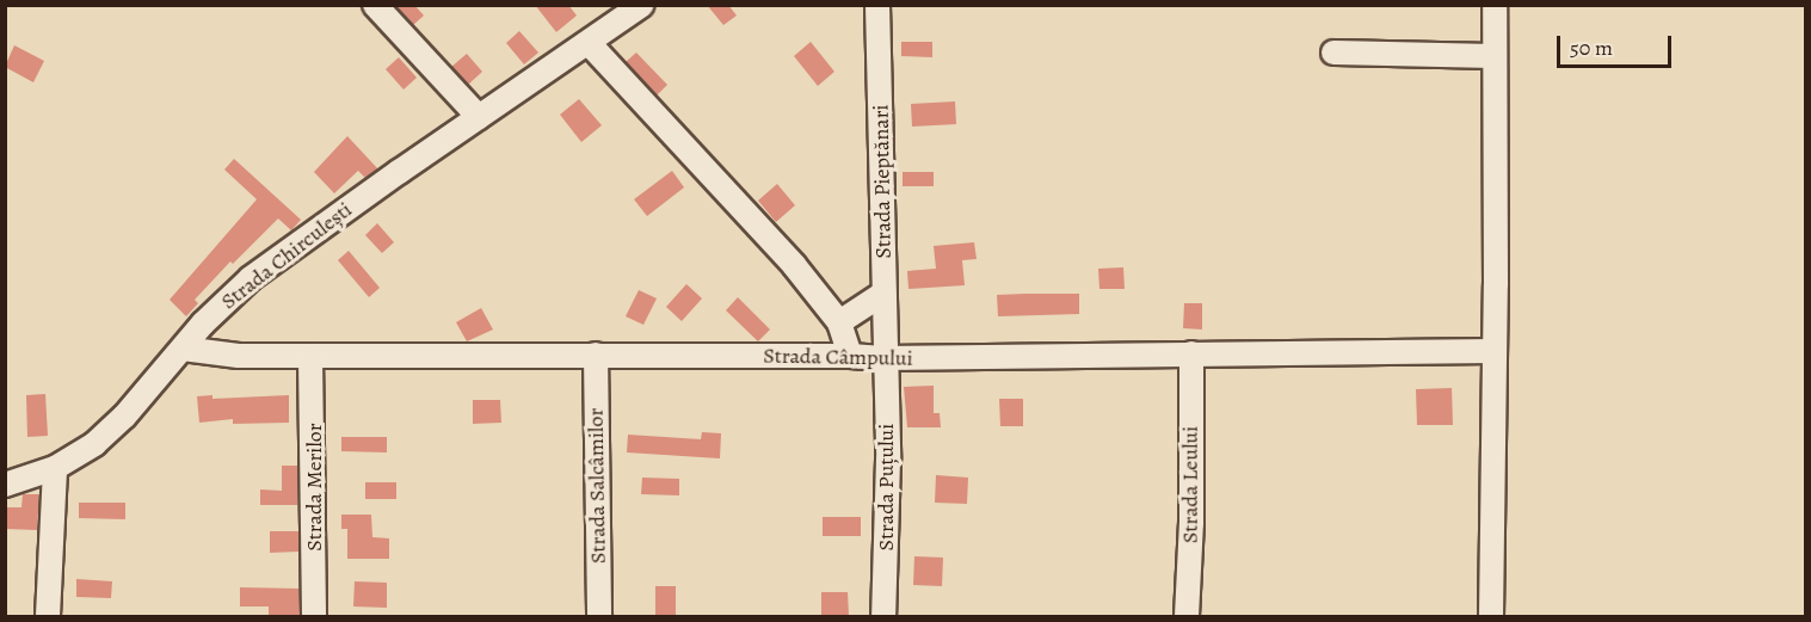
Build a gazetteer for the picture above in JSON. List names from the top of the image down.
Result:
{
  "streets": {
    "street": [
      "Strada Pieptănari",
      "Strada Chirculești",
      "Strada Câmpului",
      "Strada Leului",
      "Strada Salcâmilor",
      "Strada Merilor",
      "Strada Puțului"
    ]
  },
  "crossings": [
    ["Strada Pieptănari", "Strada Câmpului"],
    ["Strada Pieptănari", "Strada Puțului"],
    ["Strada Chirculești", "Strada Câmpului"],
    ["Strada Câmpului", "Strada Leului"],
    ["Strada Câmpului", "Strada Salcâmilor"],
    ["Strada Câmpului", "Strada Merilor"],
    ["Strada Câmpului", "Strada Puțului"]
  ],
  "scale_bar": "50 m"
}
